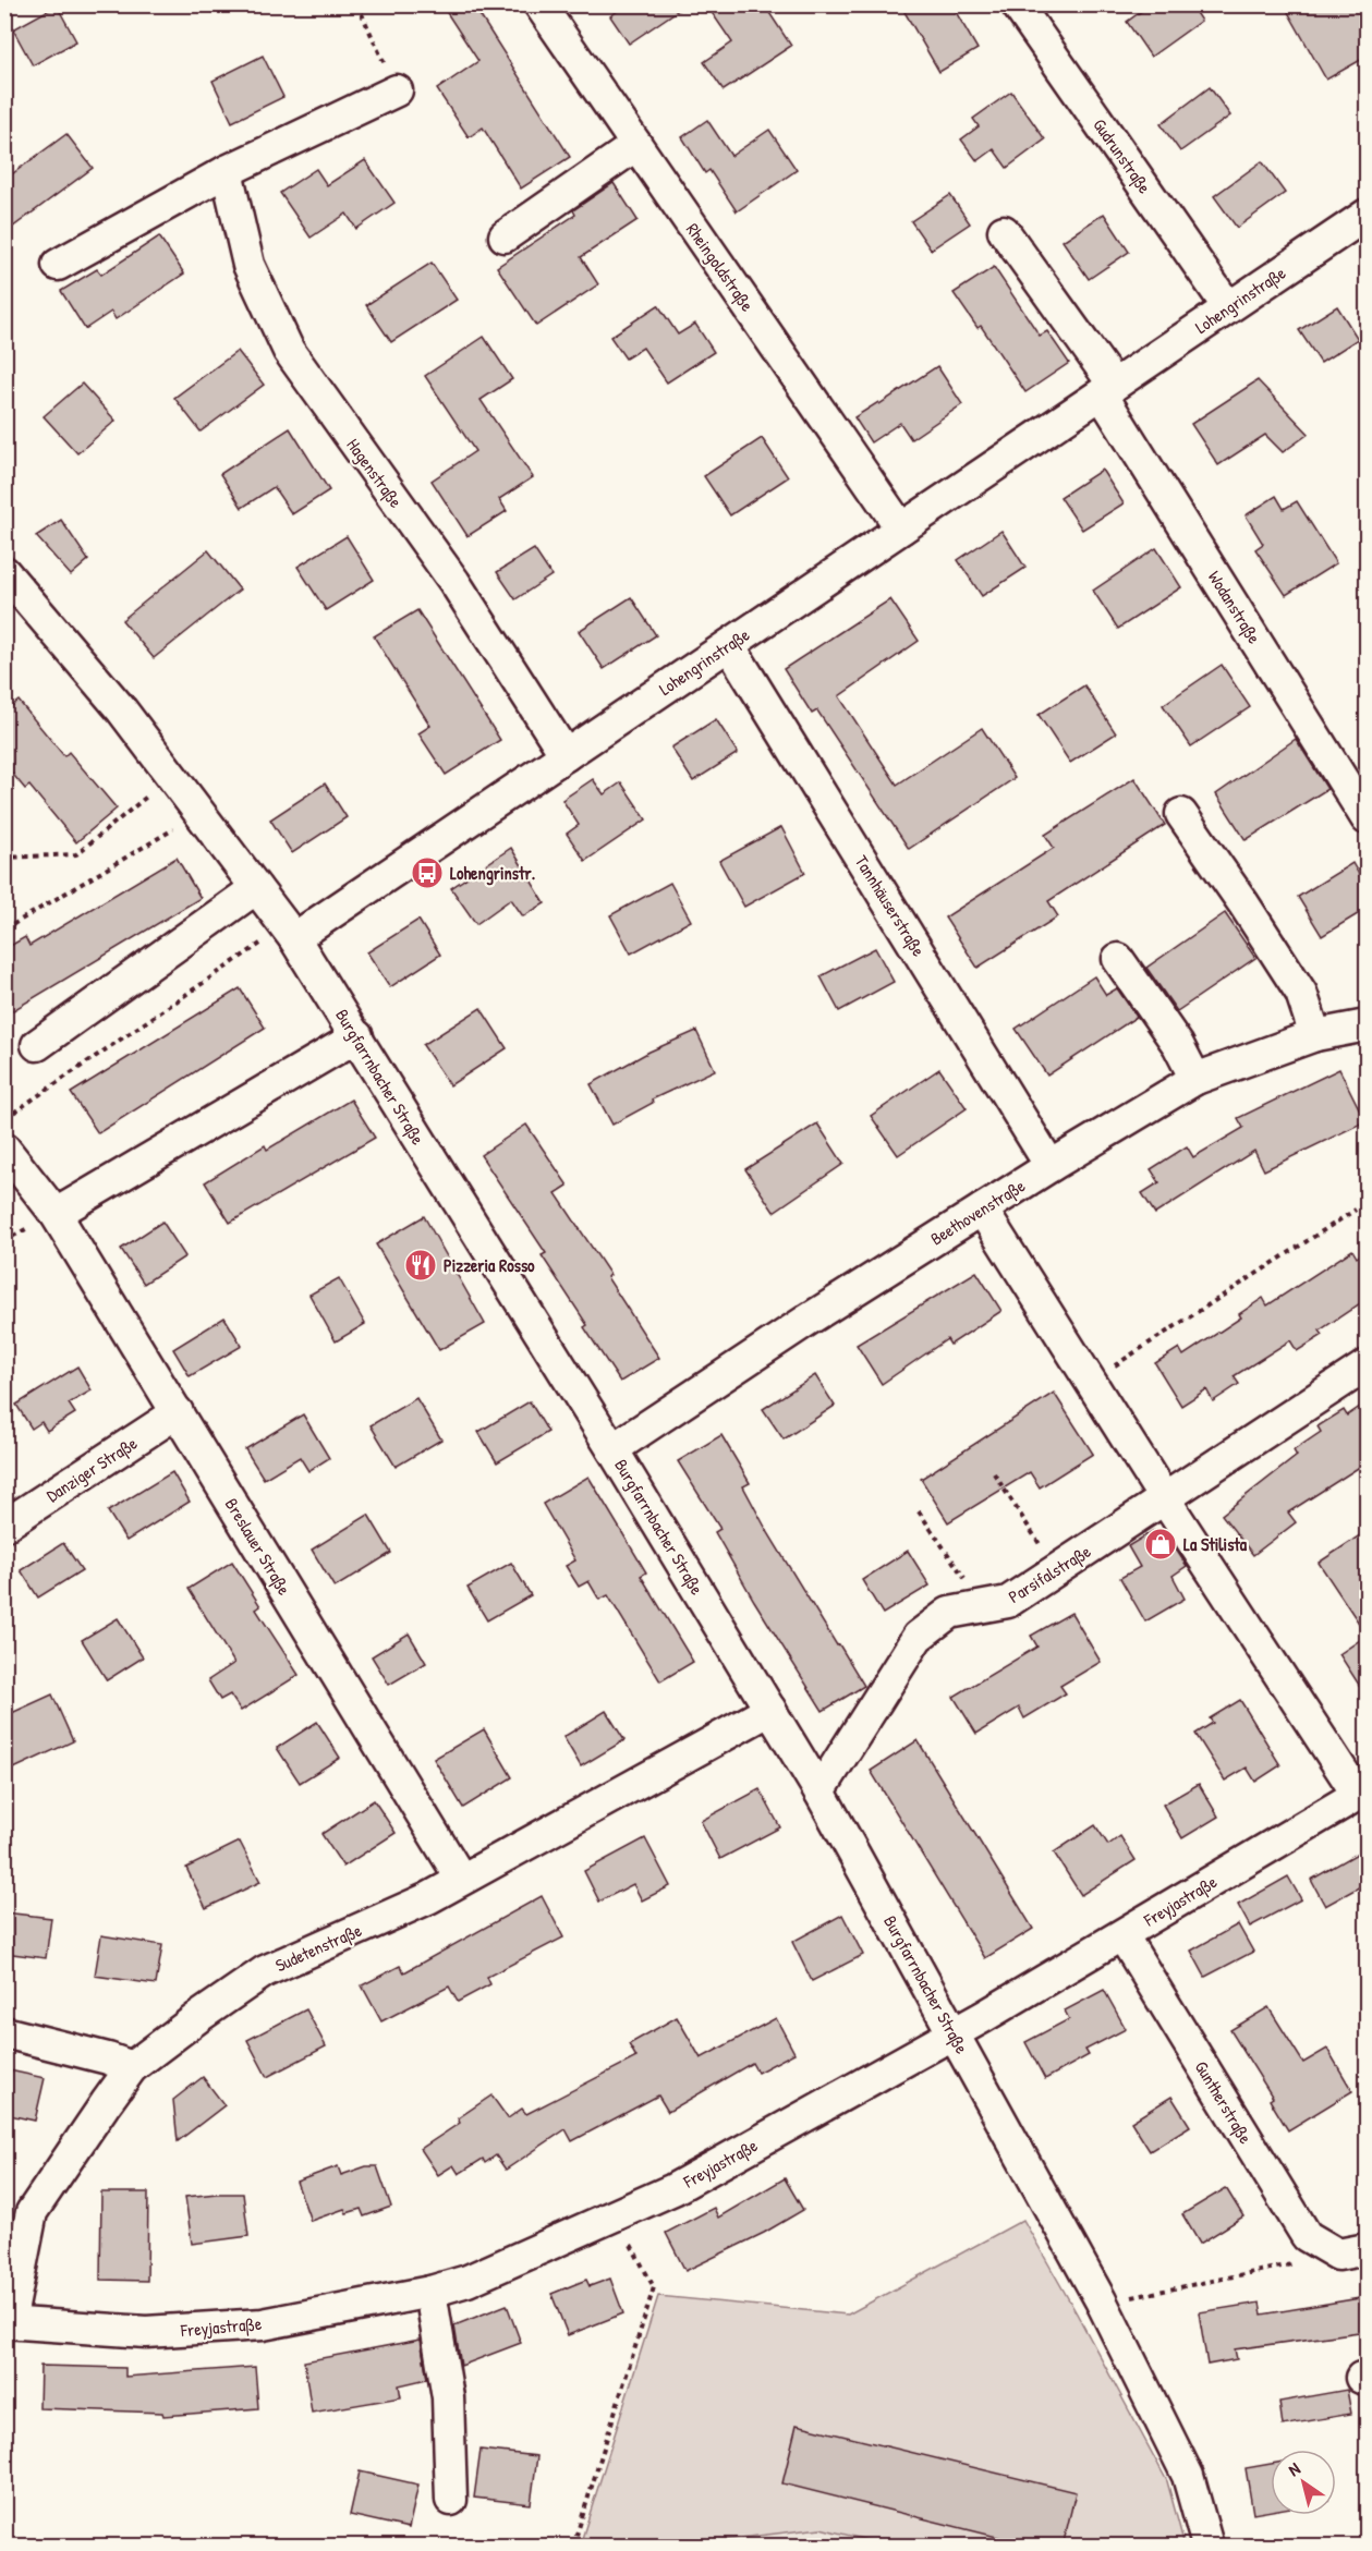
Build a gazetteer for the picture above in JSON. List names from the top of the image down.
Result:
{
  "streets": {
    "street": [
      "Gudrunstraße",
      "Rheingoldstraße",
      "Lohengrinstraße",
      "Hagenstraße",
      "Wodanstraße",
      "Tannhäuserstraße",
      "Burgfarrnbacher Straße",
      "Beethovenstraße",
      "Danziger Straße",
      "Breslauer Straße",
      "Parsifalstraße",
      "Freyjastraße",
      "Sudetenstraße",
      "Guntherstraße"
    ]
  },
  "crossings": [
    ["Gudrunstraße", "Lohengrinstraße"],
    ["Rheingoldstraße", "Lohengrinstraße"],
    ["Lohengrinstraße", "Hagenstraße"],
    ["Lohengrinstraße", "Wodanstraße"],
    ["Lohengrinstraße", "Tannhäuserstraße"],
    ["Lohengrinstraße", "Burgfarrnbacher Straße"],
    ["Tannhäuserstraße", "Beethovenstraße"],
    ["Burgfarrnbacher Straße", "Beethovenstraße"],
    ["Burgfarrnbacher Straße", "Parsifalstraße"],
    ["Burgfarrnbacher Straße", "Freyjastraße"],
    ["Burgfarrnbacher Straße", "Sudetenstraße"],
    ["Danziger Straße", "Breslauer Straße"],
    ["Breslauer Straße", "Sudetenstraße"],
    ["Freyjastraße", "Sudetenstraße"],
    ["Freyjastraße", "Guntherstraße"]
  ],
  "places": {
    "bus stop": ["Lohengrinstr."],
    "restaurant": ["Pizzeria Rosso"],
    "shop": ["La Stilista"]
  },
  "north": "top left"
}
